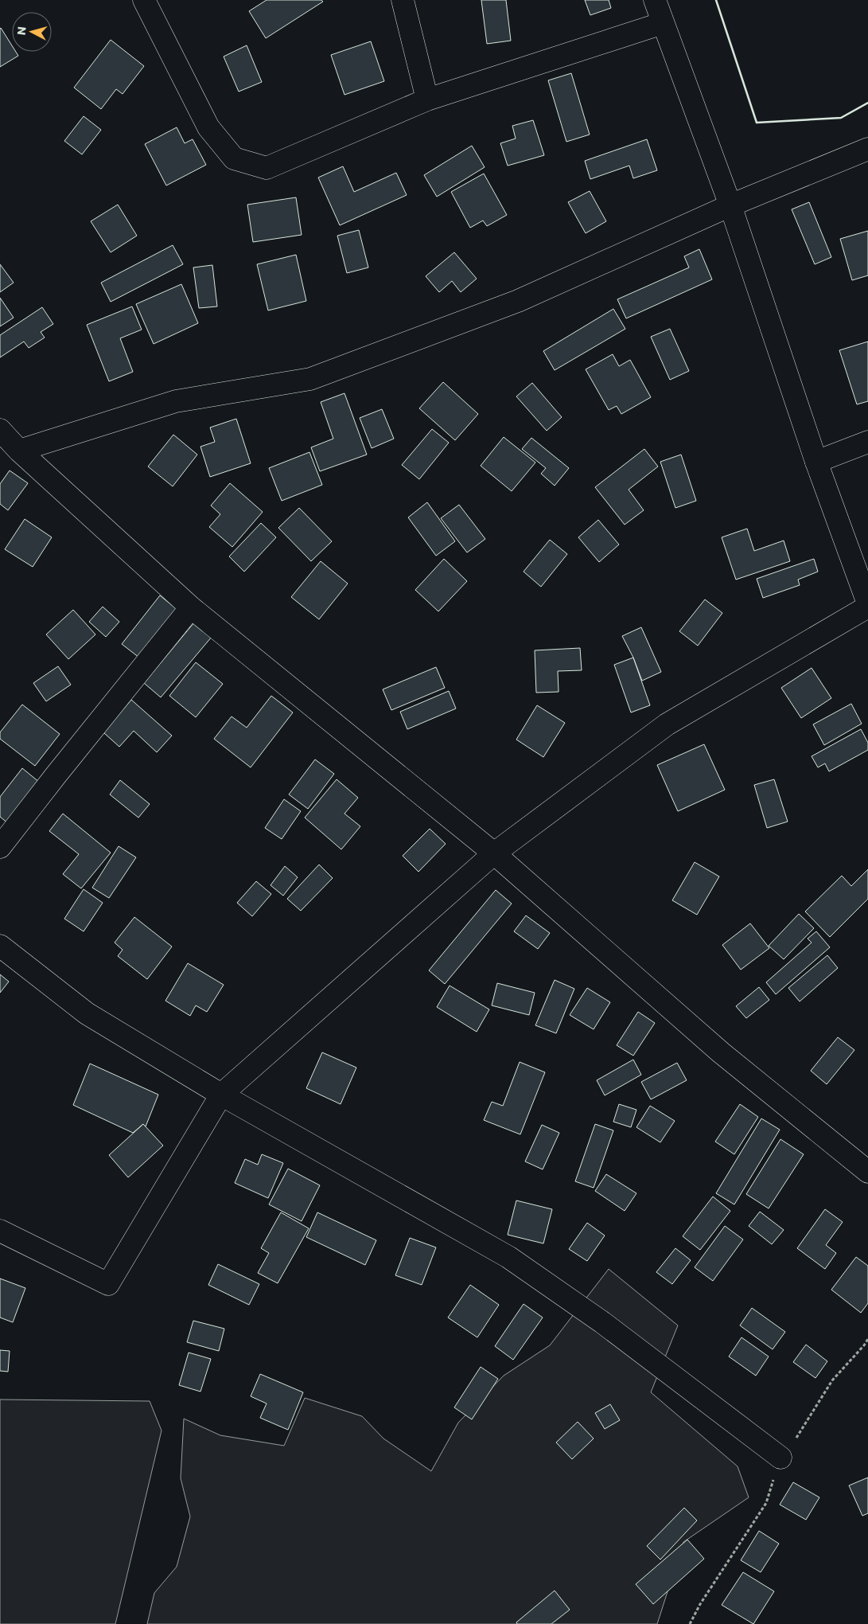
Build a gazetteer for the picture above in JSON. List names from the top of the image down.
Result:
{
  "north": "left"
}
